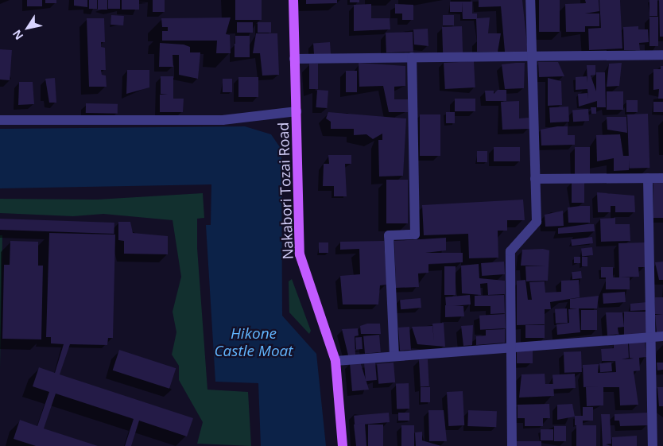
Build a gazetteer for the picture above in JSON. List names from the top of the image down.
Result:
{
  "streets": {
    "main road": ["Nakabori Tozai Road"]
  },
  "water": ["Hikone Castle Moat"],
  "north": "bottom left"
}
